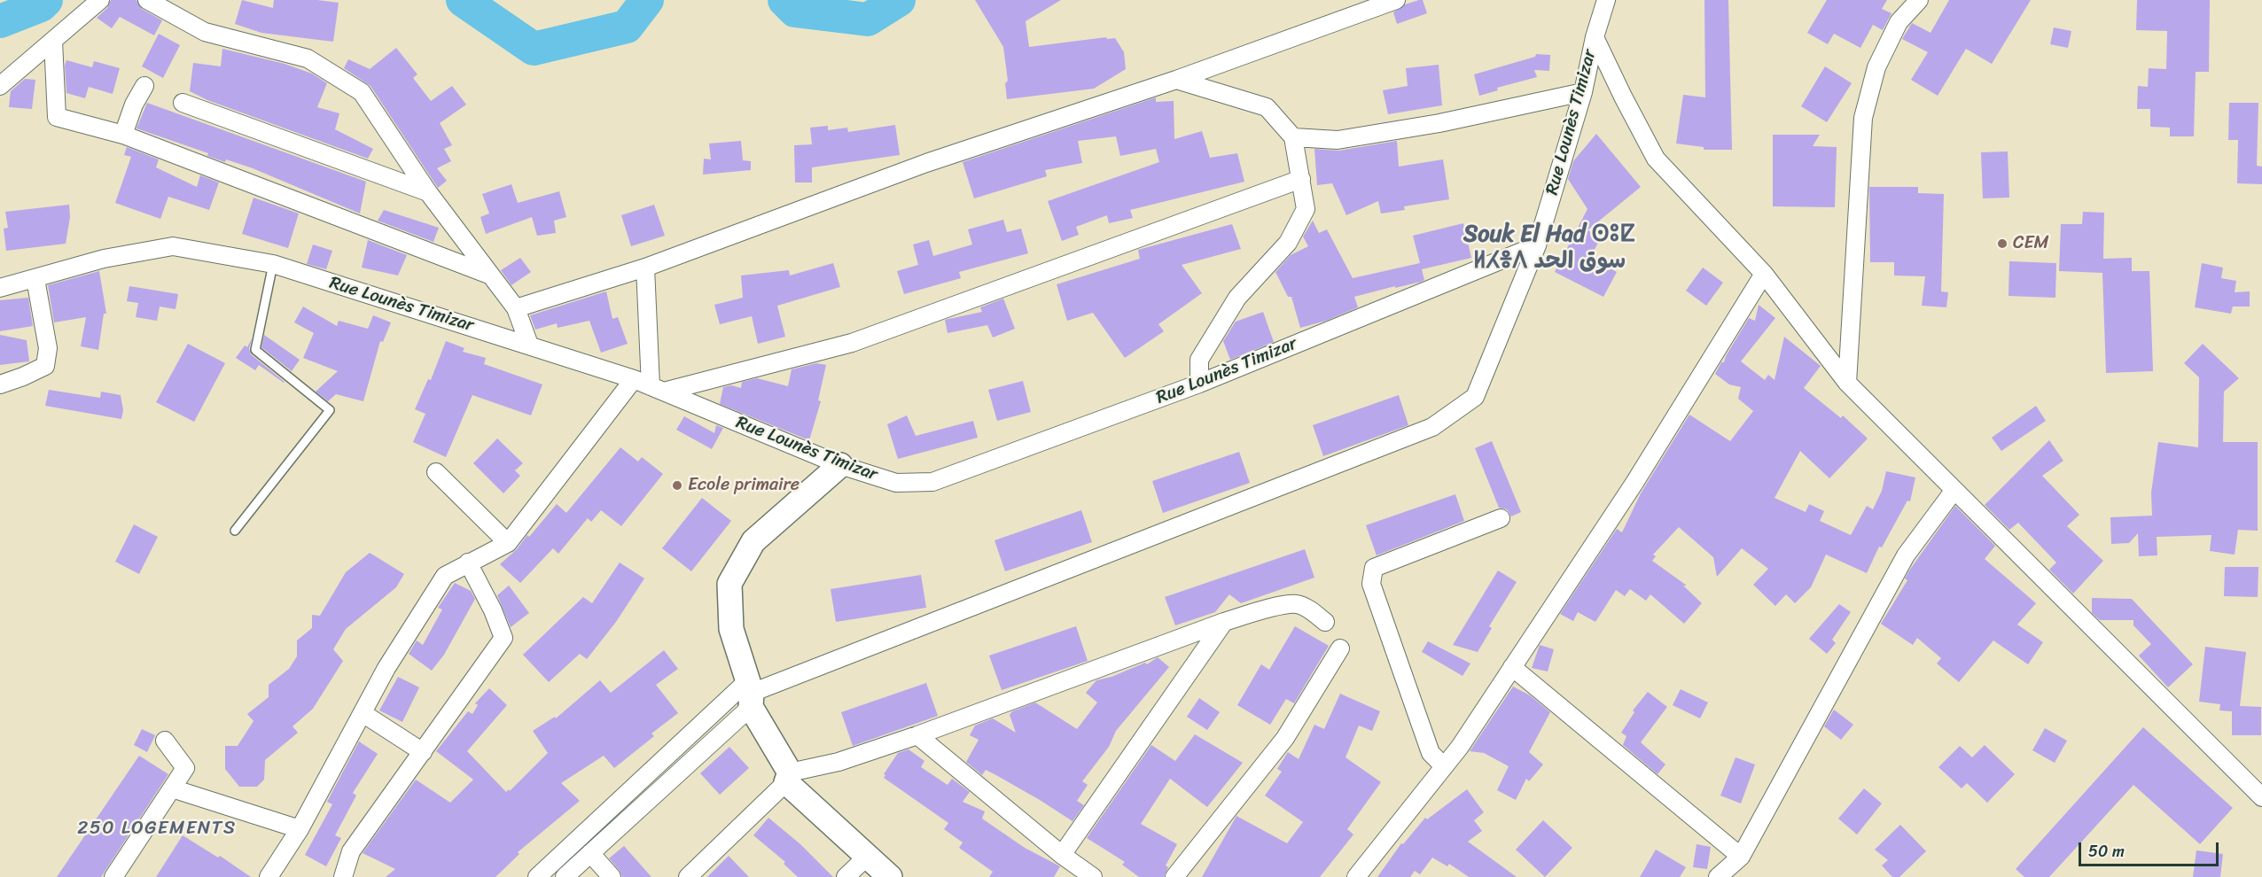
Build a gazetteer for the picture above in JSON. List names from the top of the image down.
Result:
{
  "streets": {
    "street": ["Rue Lounès Timizar"]
  },
  "districts": ["Souk El Had ⵙⵓⵇ ⵍⵃⴻⴷ سوق الحد", "250 LOGEMENTS"],
  "places": ["CEM", "Ecole primaire"],
  "scale_bar": "50 m"
}
